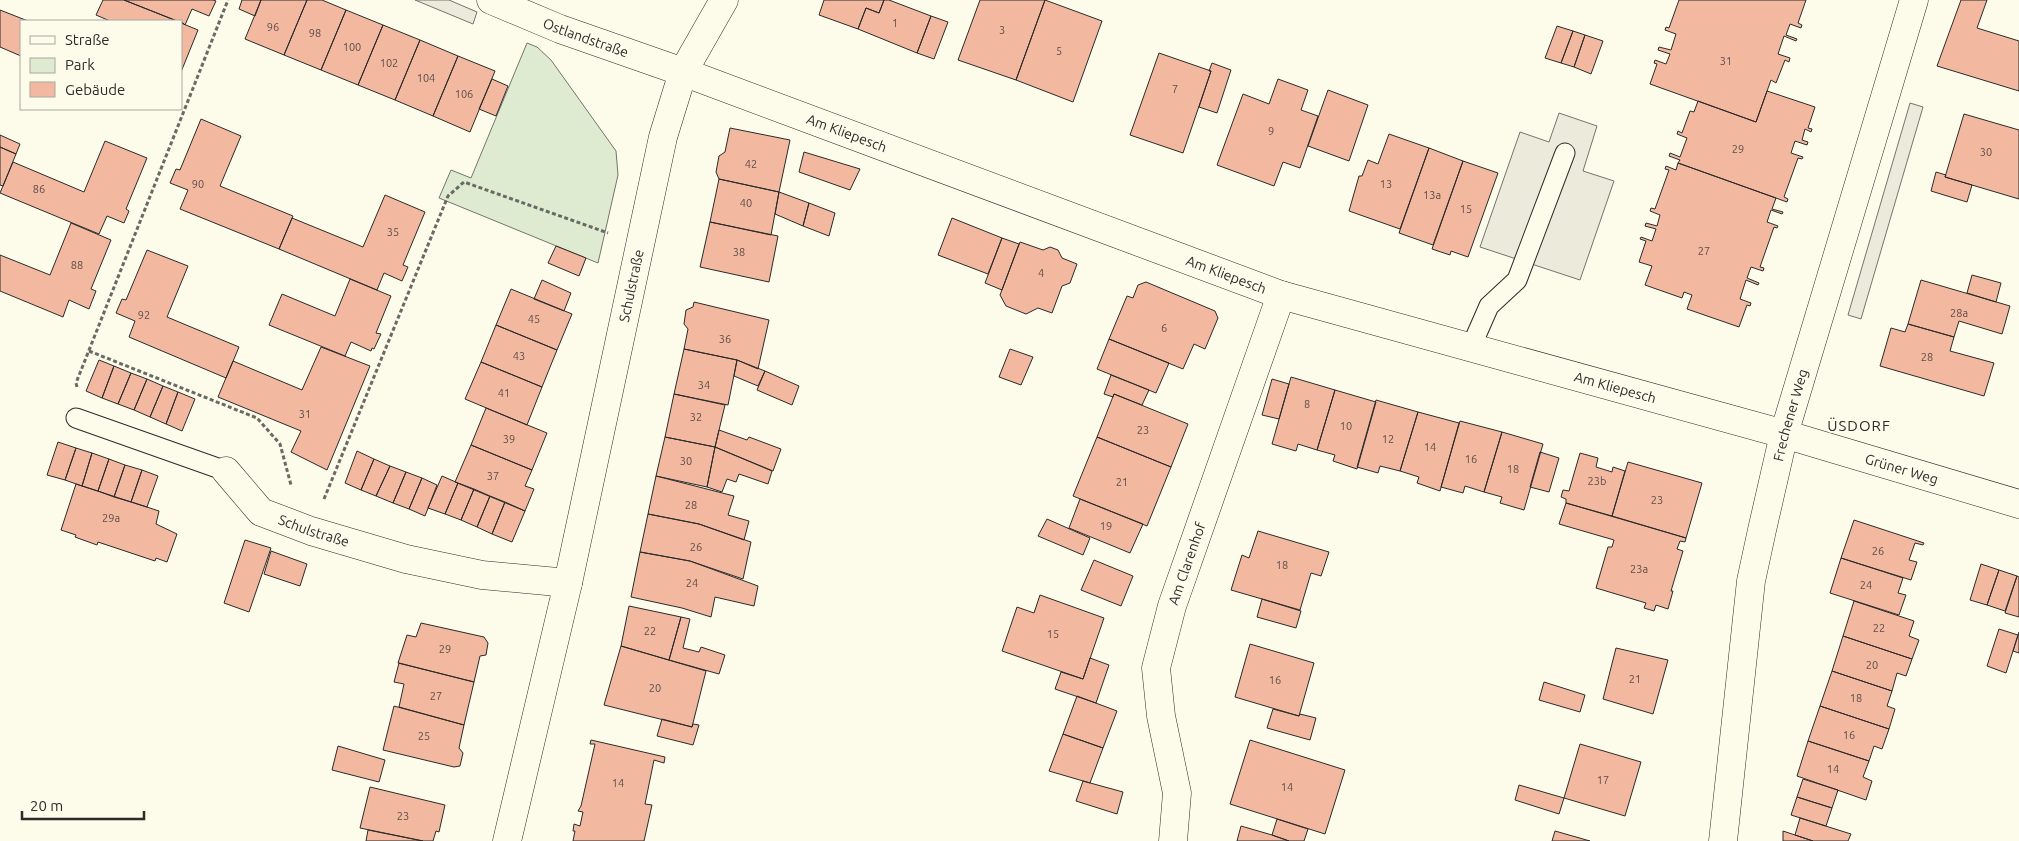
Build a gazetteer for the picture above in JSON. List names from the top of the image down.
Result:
{
  "streets": {
    "street": [
      "Ostlandstraße",
      "Am Kliepesch",
      "Schulstraße",
      "Frechener Weg",
      "Grüner Weg",
      "Am Clarenhof"
    ]
  },
  "crossings": [
    ["Ostlandstraße", "Am Kliepesch"],
    ["Ostlandstraße", "Schulstraße"],
    ["Am Kliepesch", "Schulstraße"],
    ["Am Kliepesch", "Frechener Weg"],
    ["Am Kliepesch", "Grüner Weg"],
    ["Am Kliepesch", "Am Clarenhof"],
    ["Frechener Weg", "Grüner Weg"]
  ],
  "districts": ["ÜSDORF"],
  "house_numbers": [
    "1",
    "96",
    "3",
    "98",
    "100",
    "5",
    "31",
    "102",
    "104",
    "7",
    "106",
    "9",
    "29",
    "30",
    "42",
    "90",
    "13",
    "86",
    "13a",
    "40",
    "15",
    "35",
    "27",
    "38",
    "88",
    "4",
    "28a",
    "92",
    "45",
    "6",
    "36",
    "43",
    "28",
    "34",
    "41",
    "8",
    "31",
    "32",
    "10",
    "23",
    "39",
    "12",
    "14",
    "16",
    "30",
    "18",
    "37",
    "23b",
    "21",
    "23",
    "28",
    "29a",
    "19",
    "26",
    "26",
    "18",
    "23a",
    "24",
    "24",
    "22",
    "22",
    "15",
    "29",
    "20",
    "21",
    "16",
    "20",
    "27",
    "18",
    "16",
    "25",
    "14",
    "17",
    "14",
    "14",
    "23"
  ],
  "legend": ["Straße", "Park", "Gebäude"],
  "scale_bar": "20 m"
}
